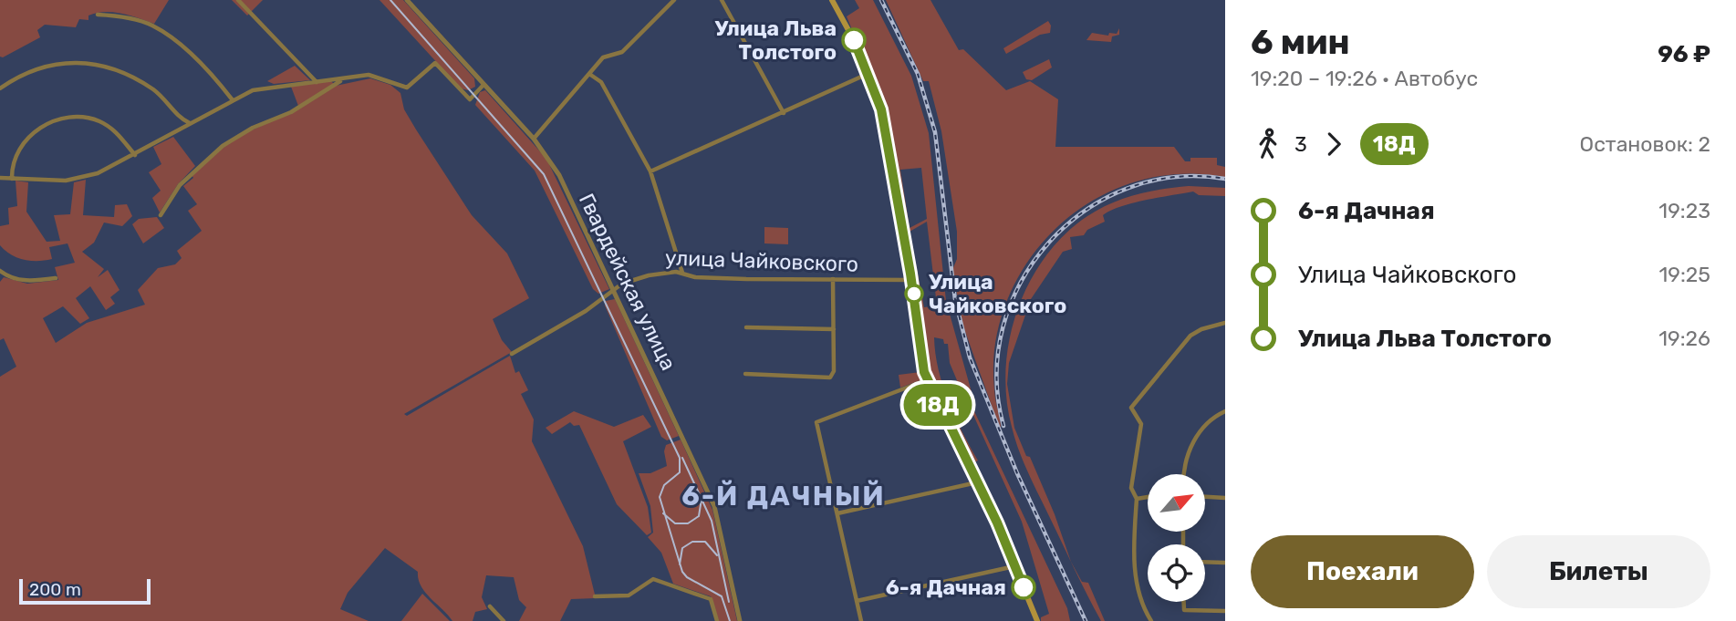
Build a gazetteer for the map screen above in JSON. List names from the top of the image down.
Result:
{
  "streets": {
    "street": ["улица Чайковского", "Гвардейская улица"]
  },
  "crossings": [
    ["улица Чайковского", "Гвардейская улица"]
  ],
  "districts": ["6-Й ДАЧНЫЙ"],
  "places": ["Улица Льва Толстого", "Улица Чайковского", "6-я Дачная"],
  "lines": ["bus line 18Д"],
  "scale_bar": "200 m",
  "north": "top right",
  "page": {
    "on_map": "18Д",
    "heading": ["6 мин", "19:20 – 19:26 · Автобус", "96 ₽"],
    "legs": ["3", "18Д", "Остановок: 2"],
    "list": [
      {
        "name": "6-я Дачная",
        "value": "19:23"
      },
      {
        "name": "Улица Чайковского",
        "value": "19:25"
      },
      {
        "name": "Улица Льва Толстого",
        "value": "19:26"
      }
    ],
    "buttons": ["Поехали", "Билеты"],
    "scale": "200 m"
  }
}
